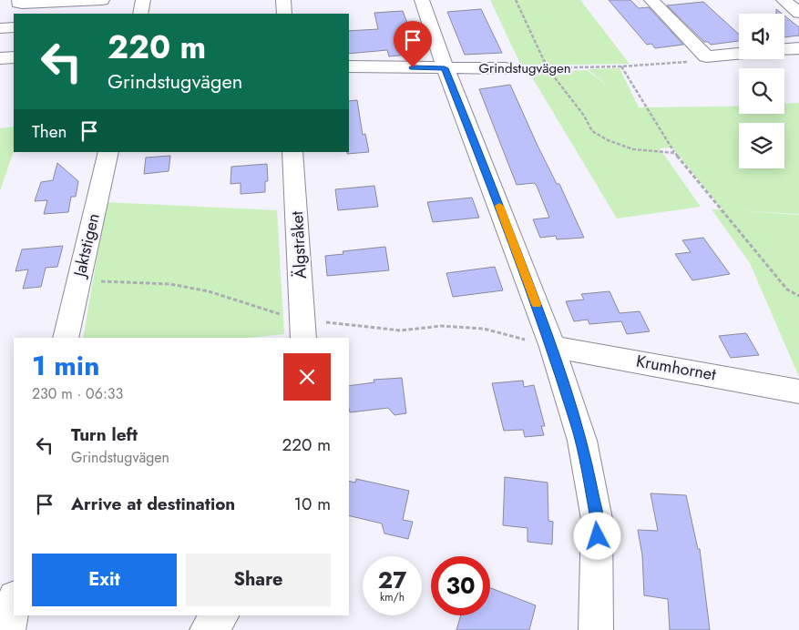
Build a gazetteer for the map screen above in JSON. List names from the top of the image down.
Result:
{
  "streets": {
    "street": [
      "Grindstugvägen",
      "Jaktstigen",
      "Älgstråket",
      "Krumhornet"
    ]
  },
  "page": {
    "turn": ["220 m", "Grindstugvägen"],
    "then": "Then",
    "heading": ["1 min", "230 m · 06:33"],
    "list": [
      {
        "name": "Turn left",
        "note": "Grindstugvägen",
        "value": "220 m"
      },
      {
        "name": "Arrive at destination",
        "value": "10 m"
      }
    ],
    "buttons": ["Exit", "Share"],
    "speed": "27 km/h",
    "limit": "30"
  }
}
